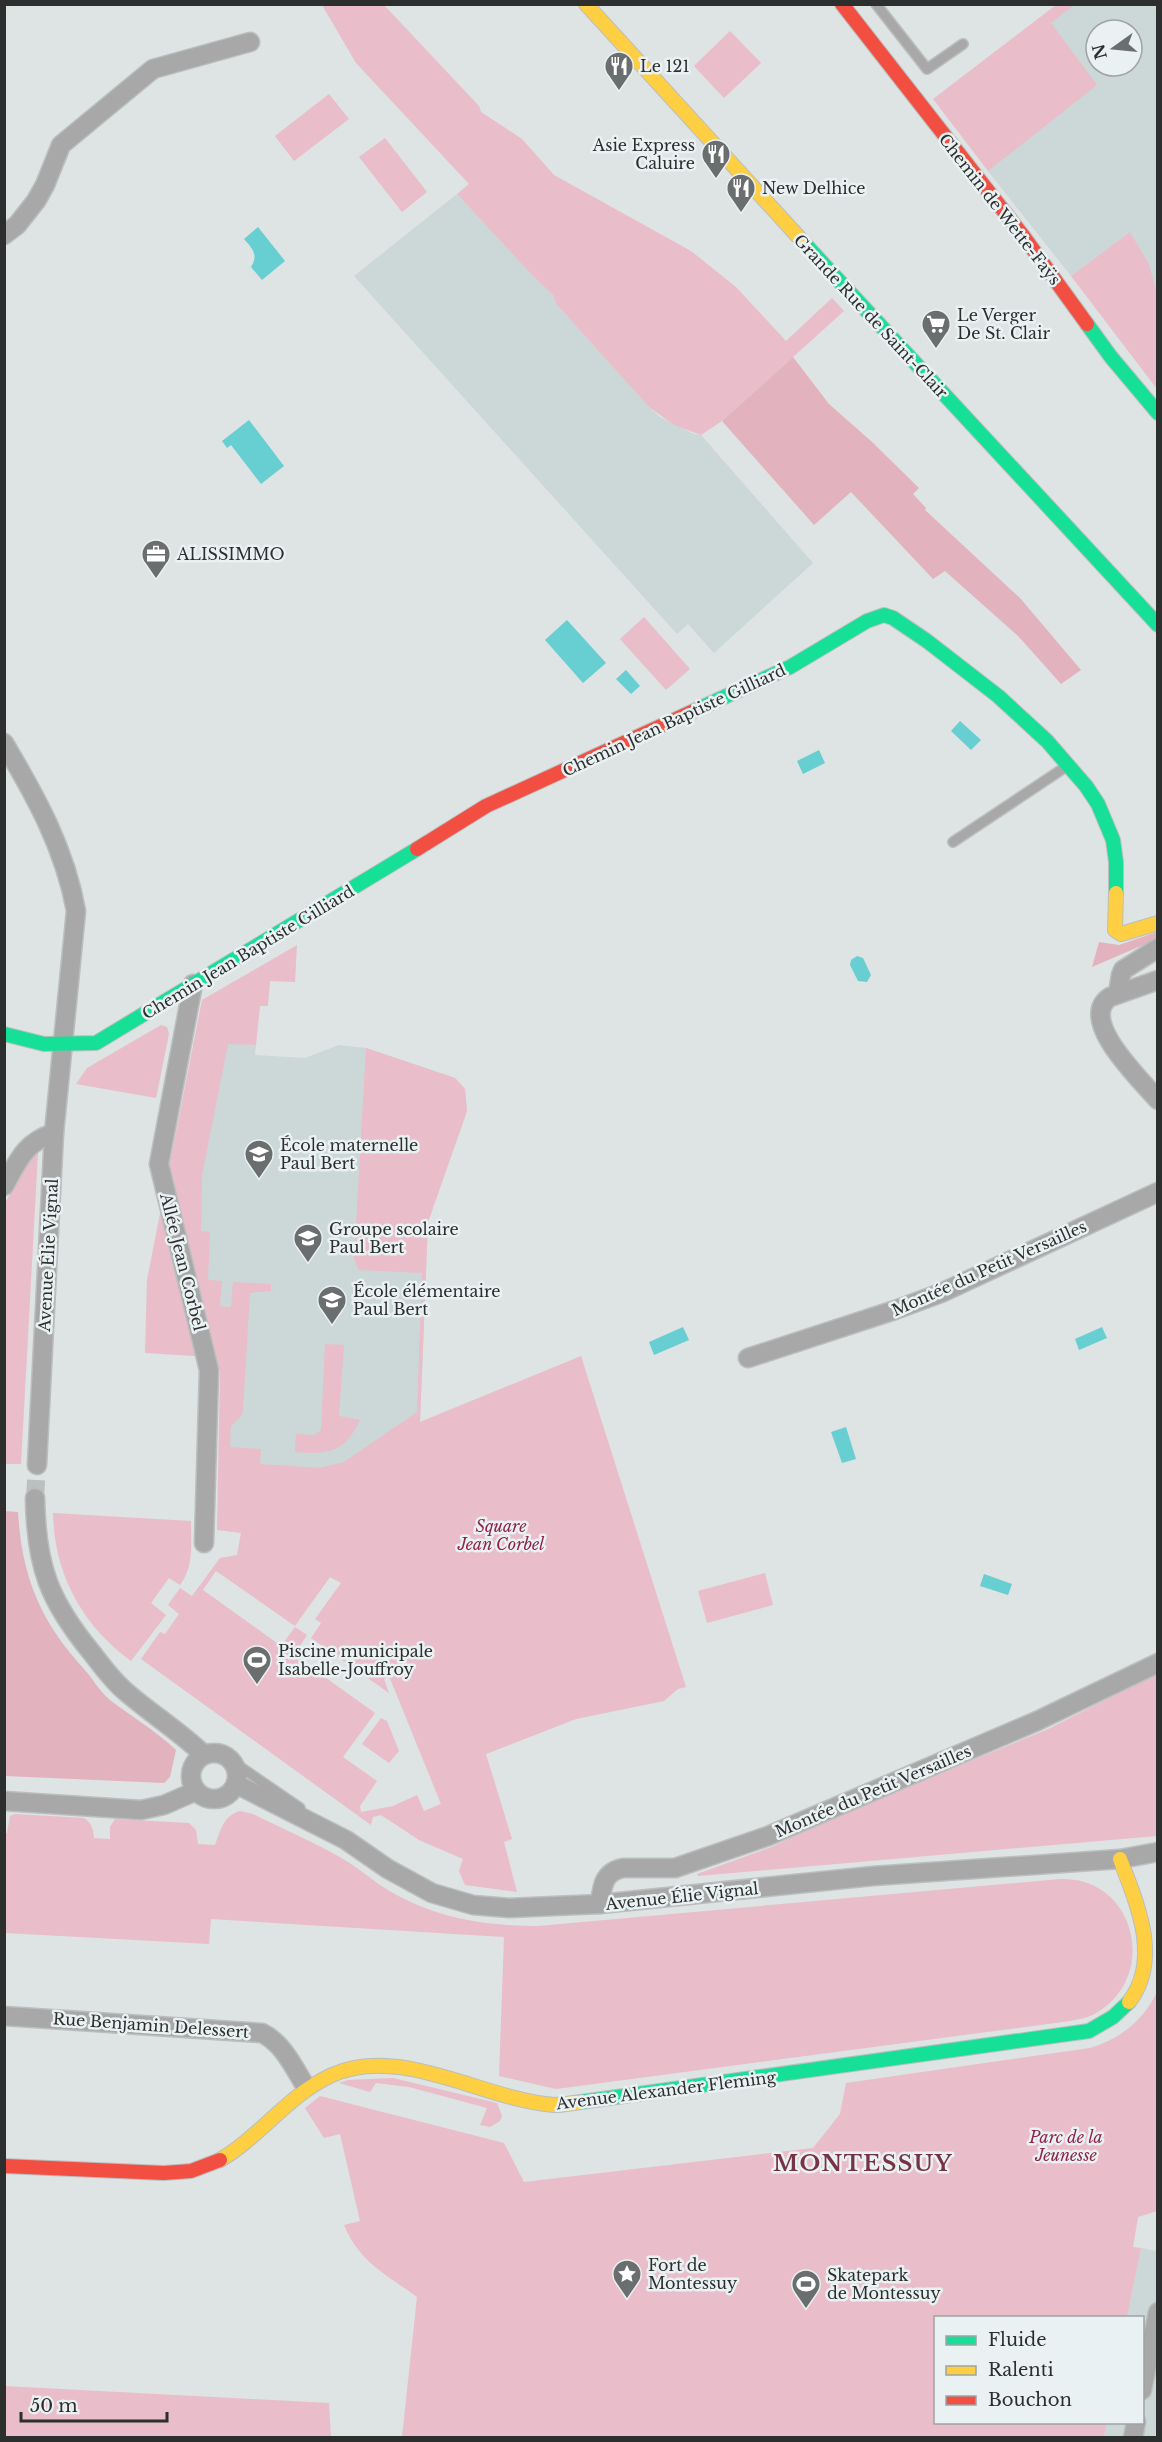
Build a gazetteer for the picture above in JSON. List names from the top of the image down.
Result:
{
  "streets": {
    "street": [
      "Chemin de Wette-Faÿs",
      "Grande Rue de Saint-Clair",
      "Chemin Jean Baptiste Gilliard",
      "Avenue Élie Vignal",
      "Allée Jean Corbel",
      "Montée du Petit Versailles",
      "Rue Benjamin Delessert",
      "Avenue Alexander Fleming"
    ]
  },
  "crossings": [
    ["Chemin Jean Baptiste Gilliard", "Avenue Élie Vignal"],
    ["Chemin Jean Baptiste Gilliard", "Allée Jean Corbel"],
    ["Avenue Élie Vignal", "Montée du Petit Versailles"],
    ["Avenue Élie Vignal", "Avenue Alexander Fleming"],
    ["Rue Benjamin Delessert", "Avenue Alexander Fleming"]
  ],
  "districts": ["MONTESSUY"],
  "parks": ["Square Jean Corbel", "Parc de la Jeunesse"],
  "places": {
    "restaurant": ["Le 121", "Asie Express Caluire", "New Delhice"],
    "supermarket": ["Le Verger De St. Clair"],
    "office": ["ALISSIMMO"],
    "school or university": ["École maternelle Paul Bert", "Groupe scolaire Paul Bert", "École élémentaire Paul Bert"],
    "sports": ["Piscine municipale Isabelle-Jouffroy", "Skatepark de Montessuy"],
    "place": ["Fort de Montessuy"]
  },
  "legend": ["Fluide", "Ralenti", "Bouchon"],
  "scale_bar": "50 m",
  "north": "left"
}
